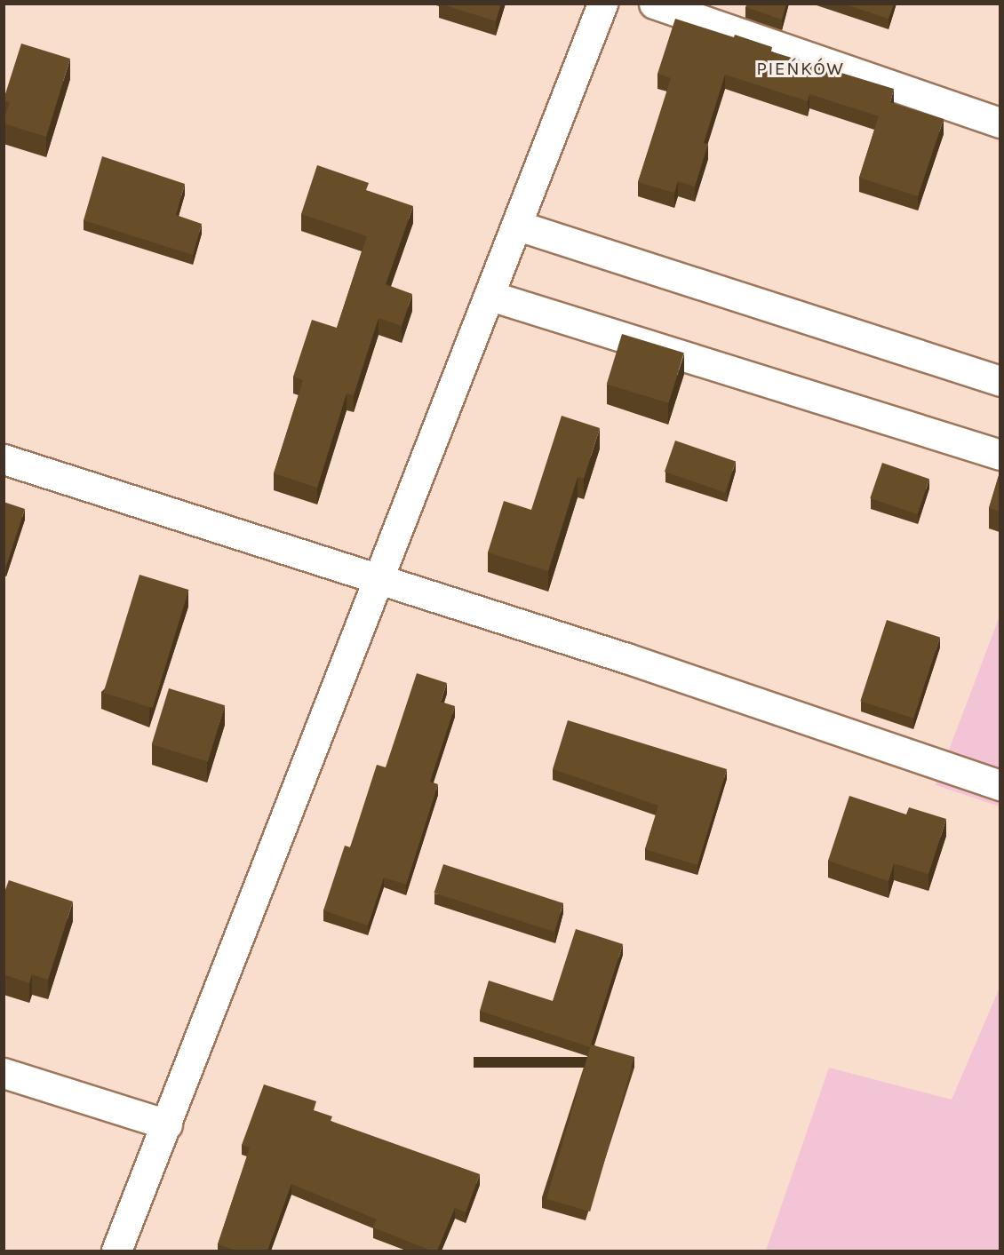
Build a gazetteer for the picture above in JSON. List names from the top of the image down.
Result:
{
  "districts": ["PIEŃKÓW"]
}
